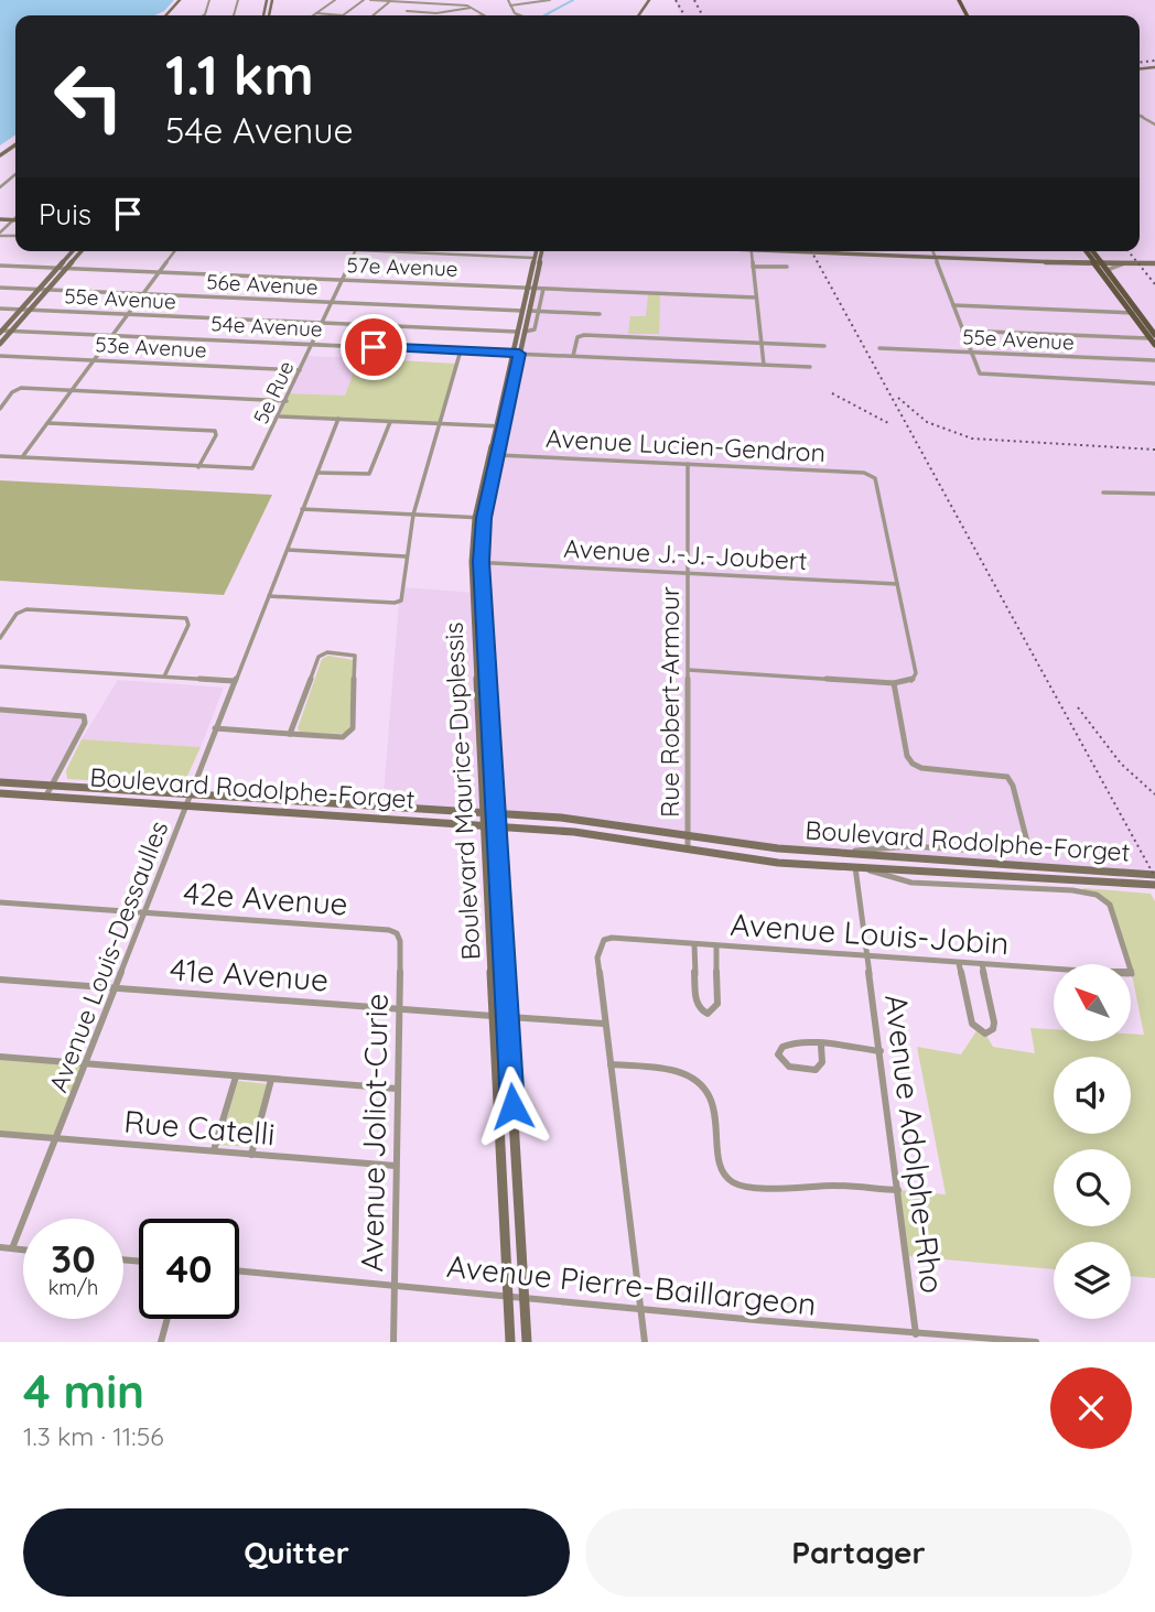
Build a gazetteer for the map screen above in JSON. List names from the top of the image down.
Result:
{
  "streets": {
    "street": [
      "57e Avenue",
      "56e Avenue",
      "55e Avenue",
      "54e Avenue",
      "53e Avenue",
      "5e Rue",
      "Avenue Lucien-Gendron",
      "Avenue J.-J.-Joubert",
      "Rue Robert-Armour",
      "Boulevard Rodolphe-Forget",
      "Boulevard Maurice-Duplessis",
      "42e Avenue",
      "Avenue Louis-Jobin",
      "Avenue Louis-Dessaulles",
      "41e Avenue",
      "Rue Catelli",
      "Avenue Joliot-Curie",
      "Avenue Adolphe-Rho",
      "Avenue Pierre-Baillargeon"
    ]
  },
  "crossings": [
    ["57e Avenue", "5e Rue"],
    ["57e Avenue", "Boulevard Maurice-Duplessis"],
    ["56e Avenue", "5e Rue"],
    ["56e Avenue", "Boulevard Maurice-Duplessis"],
    ["55e Avenue", "5e Rue"],
    ["55e Avenue", "Boulevard Maurice-Duplessis"],
    ["54e Avenue", "5e Rue"],
    ["54e Avenue", "Boulevard Maurice-Duplessis"],
    ["53e Avenue", "5e Rue"],
    ["Avenue Lucien-Gendron", "Avenue J.-J.-Joubert"],
    ["Avenue Lucien-Gendron", "Rue Robert-Armour"],
    ["Avenue Lucien-Gendron", "Boulevard Maurice-Duplessis"],
    ["Avenue J.-J.-Joubert", "Rue Robert-Armour"],
    ["Avenue J.-J.-Joubert", "Boulevard Maurice-Duplessis"],
    ["Rue Robert-Armour", "Boulevard Rodolphe-Forget"],
    ["Boulevard Rodolphe-Forget", "Boulevard Maurice-Duplessis"],
    ["Boulevard Rodolphe-Forget", "Avenue Louis-Jobin"],
    ["Boulevard Rodolphe-Forget", "Avenue Louis-Dessaulles"],
    ["Boulevard Rodolphe-Forget", "Avenue Adolphe-Rho"],
    ["Boulevard Maurice-Duplessis", "41e Avenue"],
    ["Boulevard Maurice-Duplessis", "Avenue Pierre-Baillargeon"],
    ["42e Avenue", "Avenue Louis-Dessaulles"],
    ["42e Avenue", "Avenue Joliot-Curie"],
    ["Avenue Louis-Jobin", "Avenue Adolphe-Rho"],
    ["Avenue Louis-Dessaulles", "41e Avenue"],
    ["Avenue Louis-Dessaulles", "Rue Catelli"],
    ["41e Avenue", "Avenue Joliot-Curie"],
    ["Rue Catelli", "Avenue Joliot-Curie"],
    ["Avenue Joliot-Curie", "Avenue Pierre-Baillargeon"],
    ["Avenue Adolphe-Rho", "Avenue Pierre-Baillargeon"]
  ],
  "north": "top left",
  "page": {
    "turn": ["1.1 km", "54e Avenue"],
    "then": "Puis",
    "speed": "30 km/h",
    "limit": "40",
    "heading": ["4 min", "1.3 km · 11:56"],
    "buttons": ["Quitter", "Partager"]
  }
}
